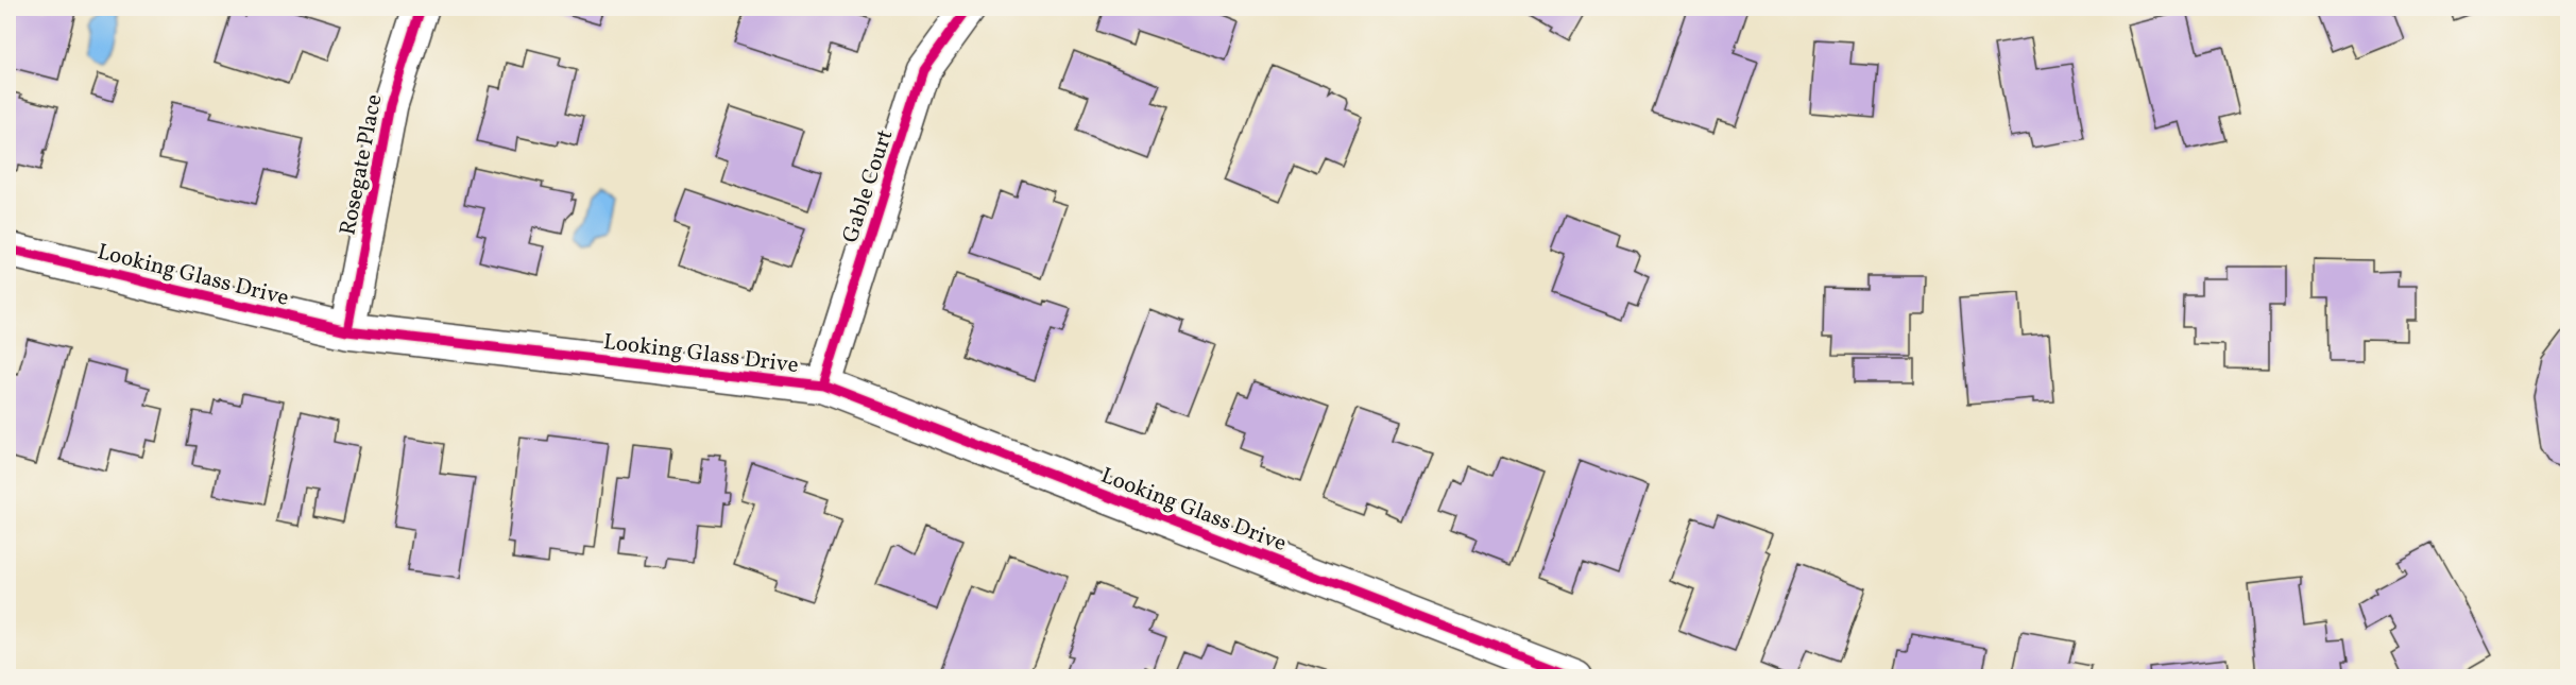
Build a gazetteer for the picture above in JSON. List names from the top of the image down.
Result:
{
  "streets": {
    "street": ["Rosegate Place", "Gable Court", "Looking Glass Drive"]
  },
  "crossings": [
    ["Rosegate Place", "Looking Glass Drive"],
    ["Gable Court", "Looking Glass Drive"]
  ]
}
